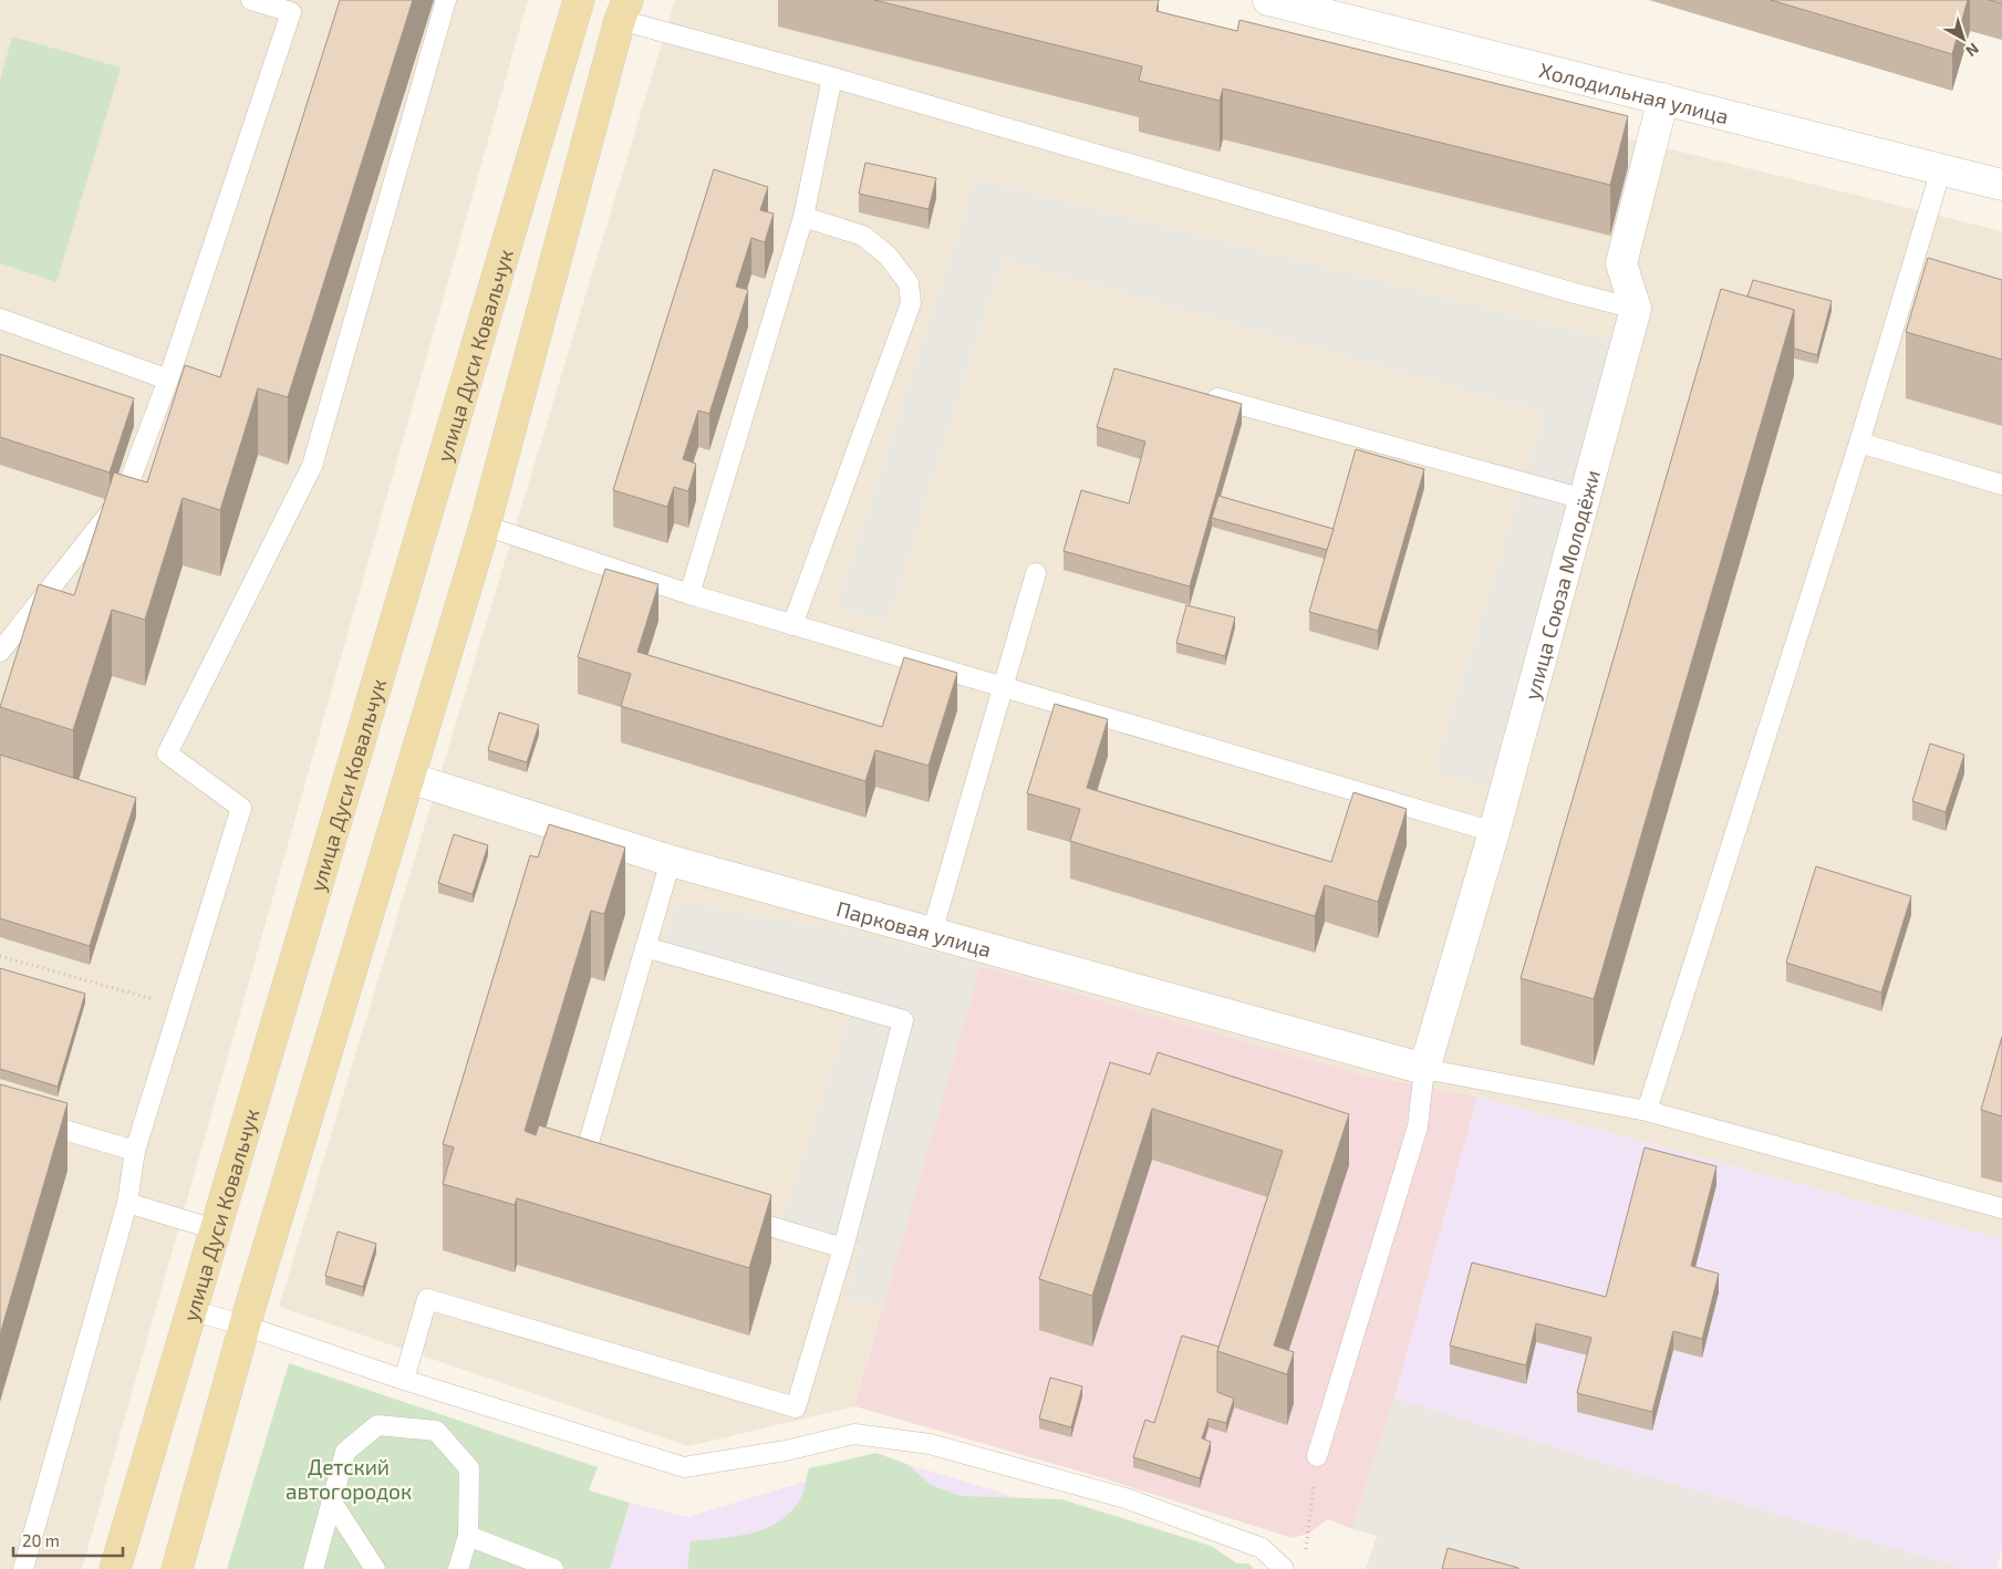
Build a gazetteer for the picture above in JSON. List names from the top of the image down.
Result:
{
  "streets": {
    "main road": ["улица Дуси Ковальчук"],
    "street": ["Холодильная улица", "улица Союза Молодёжи", "Парковая улица"]
  },
  "crossings": [
    ["улица Союза Молодёжи", "Парковая улица"]
  ],
  "parks": ["Детский автогородок"],
  "scale_bar": "20 m",
  "north": "bottom right"
}
